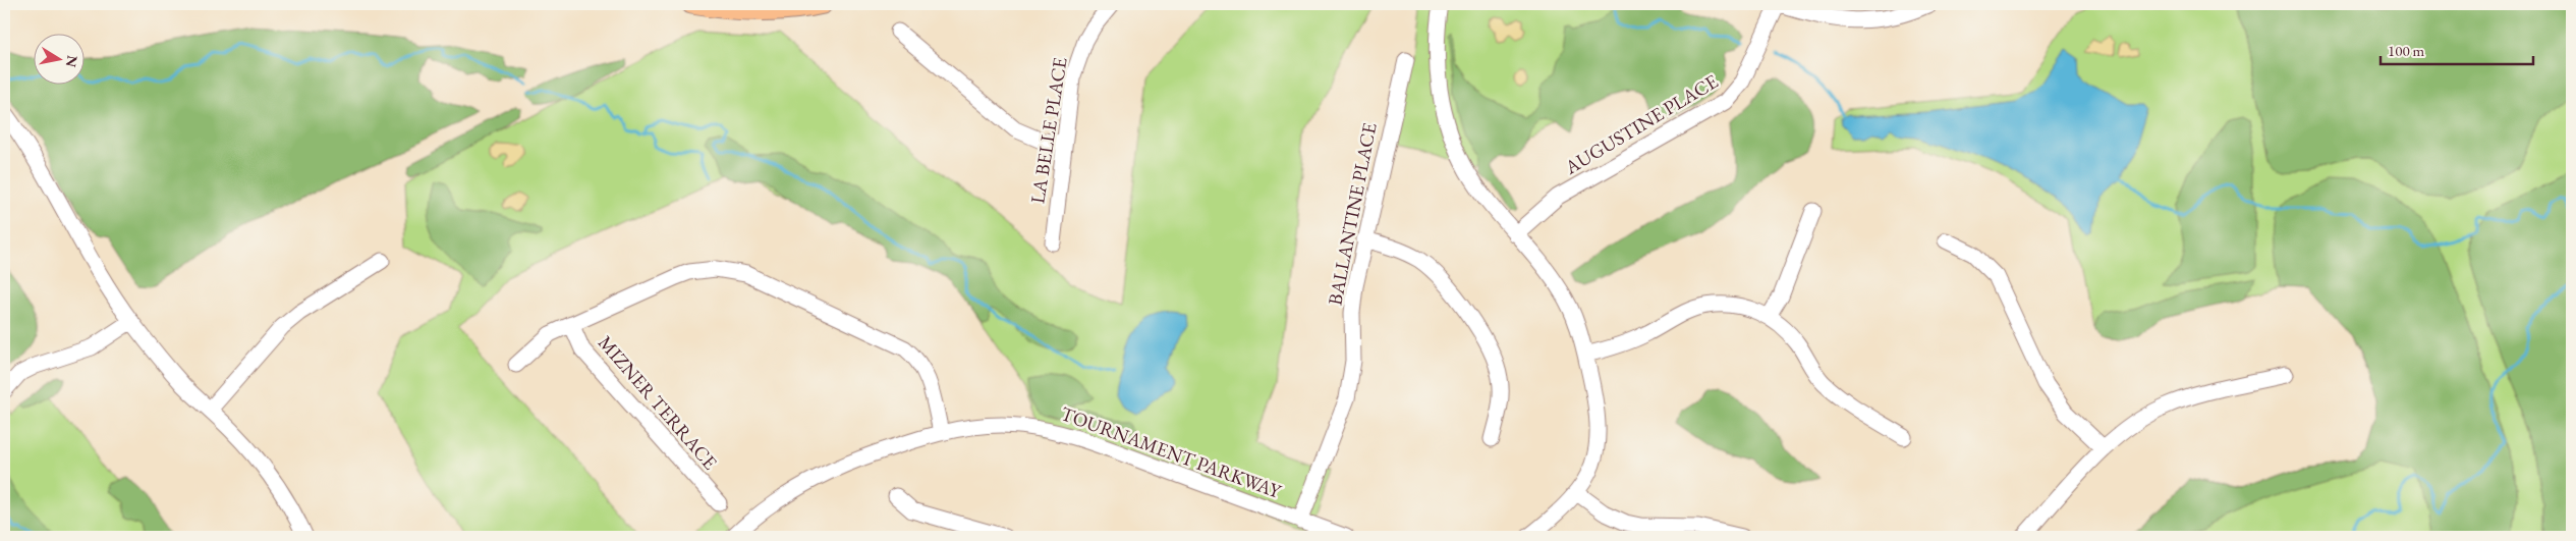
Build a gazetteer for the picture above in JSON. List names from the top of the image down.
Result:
{
  "streets": {
    "street": [
      "AUGUSTINE PLACE",
      "LA BELLE PLACE",
      "BALLANTINE PLACE",
      "MIZNER TERRACE",
      "TOURNAMENT PARKWAY"
    ]
  },
  "crossings": [
    ["BALLANTINE PLACE", "TOURNAMENT PARKWAY"]
  ],
  "scale_bar": "100 m",
  "north": "right"
}
